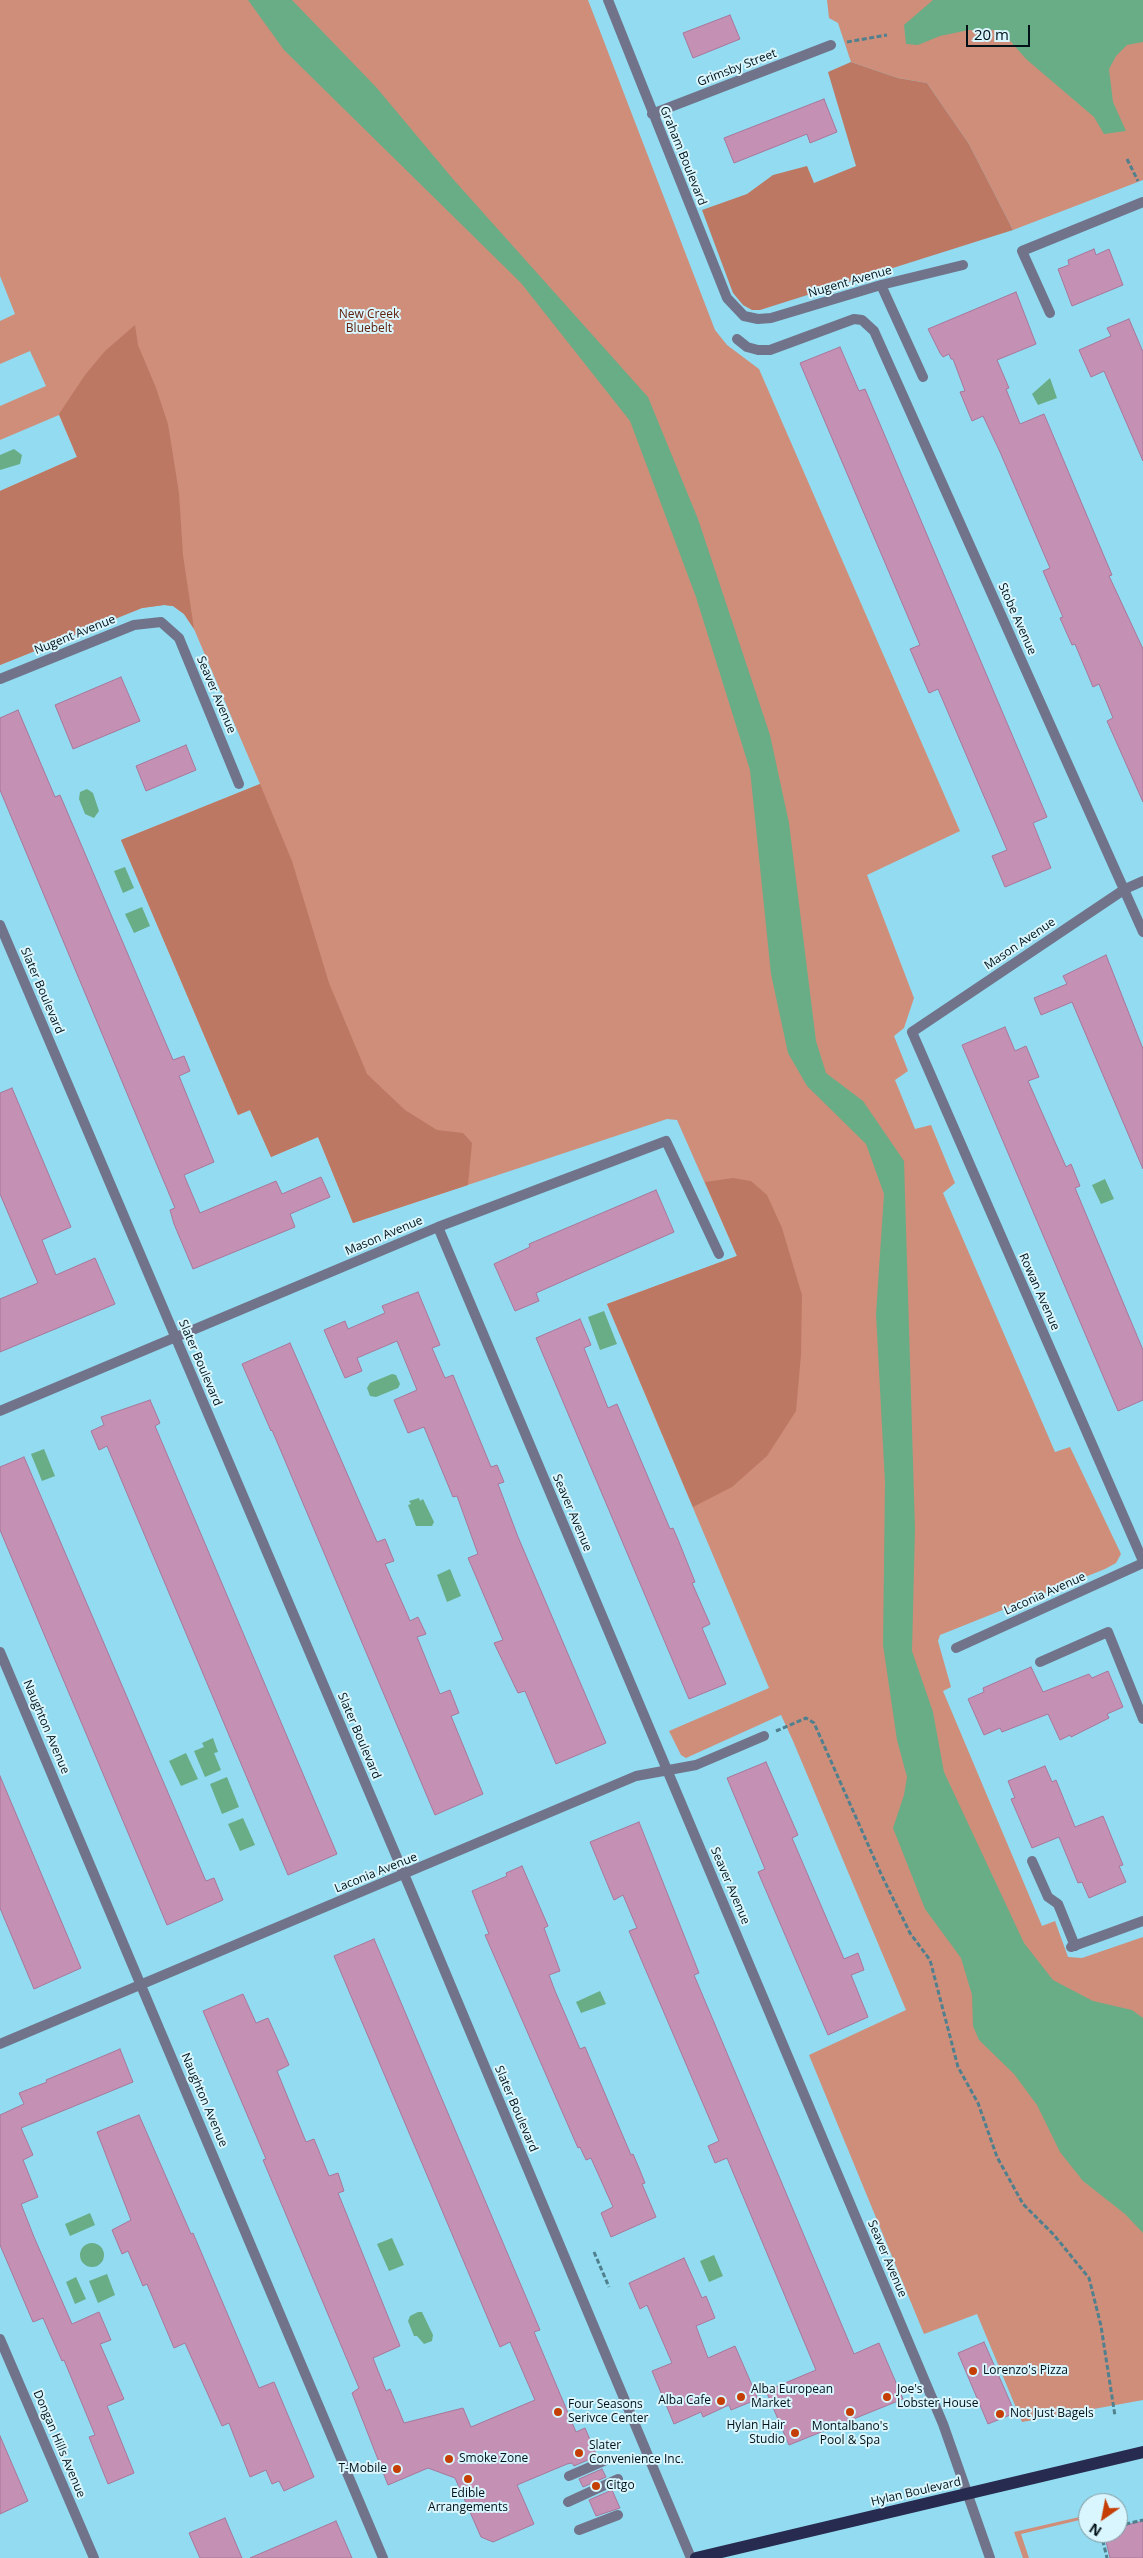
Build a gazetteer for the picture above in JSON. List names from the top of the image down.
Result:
{
  "streets": {
    "main road": ["Hylan Boulevard"],
    "street": [
      "Grimsby Street",
      "Graham Boulevard",
      "Nugent Avenue",
      "Stobe Avenue",
      "Seaver Avenue",
      "Mason Avenue",
      "Slater Boulevard",
      "Rowan Avenue",
      "Laconia Avenue",
      "Naughton Avenue",
      "Dongan Hills Avenue"
    ]
  },
  "crossings": [
    ["Grimsby Street", "Graham Boulevard"],
    ["Graham Boulevard", "Nugent Avenue"],
    ["Nugent Avenue", "Seaver Avenue"],
    ["Stobe Avenue", "Mason Avenue"],
    ["Seaver Avenue", "Mason Avenue"],
    ["Seaver Avenue", "Laconia Avenue"],
    ["Seaver Avenue", "Hylan Boulevard"],
    ["Mason Avenue", "Slater Boulevard"],
    ["Mason Avenue", "Rowan Avenue"],
    ["Slater Boulevard", "Laconia Avenue"],
    ["Rowan Avenue", "Laconia Avenue"],
    ["Laconia Avenue", "Naughton Avenue"]
  ],
  "parks": ["New Creek Bluebelt"],
  "places": [
    "Lorenzo's Pizza",
    "Alba European Market",
    "Joe's Lobster House",
    "Alba Cafe",
    "Four Seasons Serivce Center",
    "Montalbano's Pool & Spa",
    "Not Just Bagels",
    "Hylan Hair Studio",
    "Slater Convenience Inc.",
    "Smoke Zone",
    "T-Mobile",
    "Edible Arrangements",
    "Citgo"
  ],
  "scale_bar": "20 m",
  "north": "bottom left"
}
